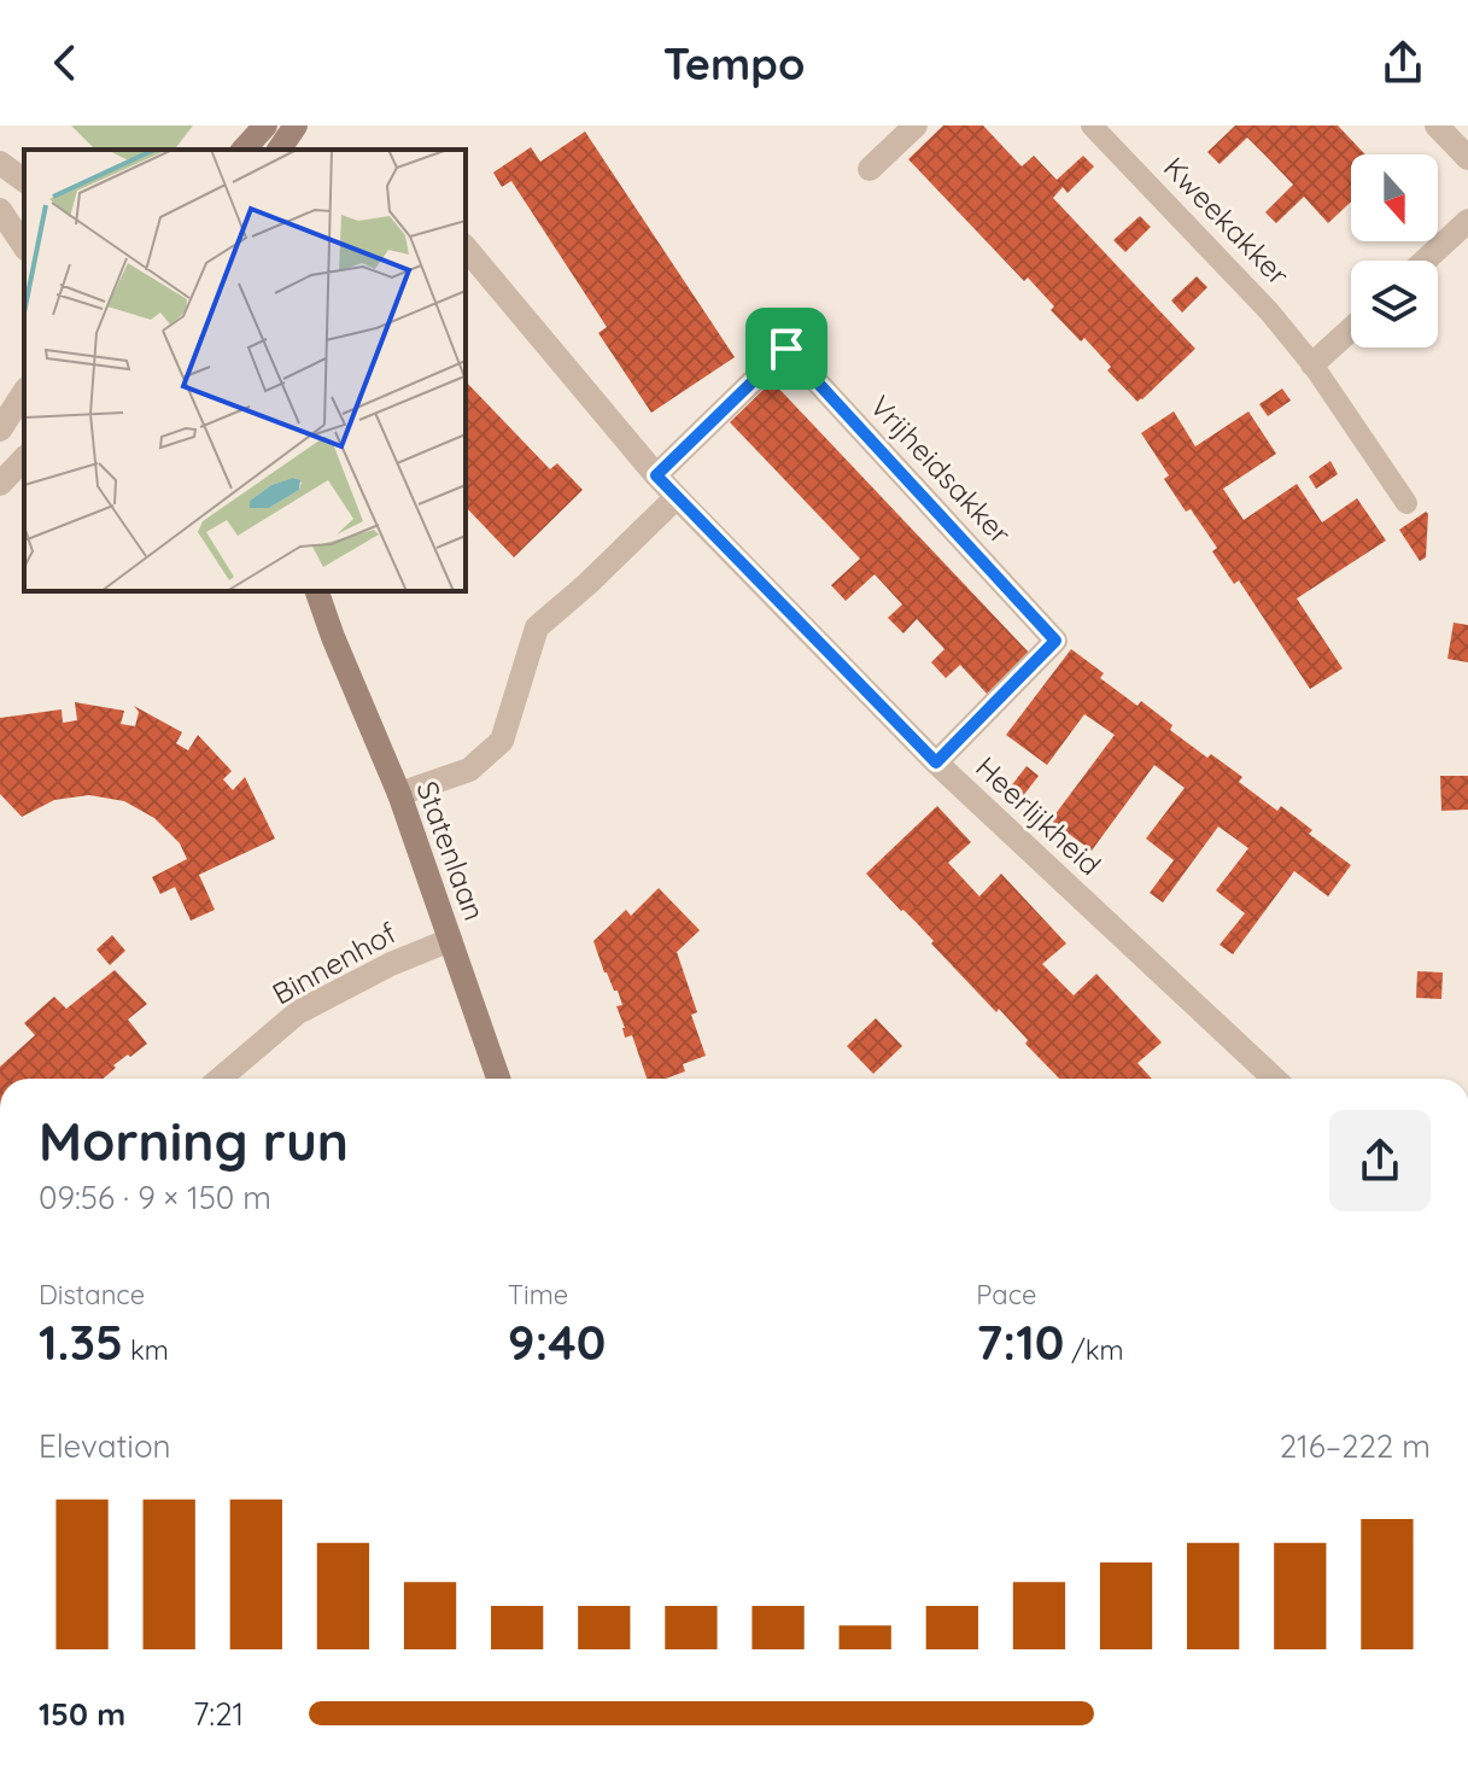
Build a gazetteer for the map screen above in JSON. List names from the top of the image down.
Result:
{
  "streets": {
    "main road": ["Statenlaan"],
    "street": ["Vrijheidsakker", "Heerlijkheid", "Binnenhof"],
    "lane": ["Kweekakker"]
  },
  "crossings": [
    ["Vrijheidsakker", "Heerlijkheid"],
    ["Statenlaan", "Binnenhof"]
  ],
  "north": "bottom",
  "page": {
    "header": "Tempo",
    "heading": ["Morning run", "09:56 · 9 × 150 m"],
    "stats": [
      ["Distance", "1.35 km"],
      ["Time", "9:40"],
      ["Pace", "7:10 /km"]
    ],
    "chart": ["Elevation", "216–222 m"],
    "list": [
      {
        "name": "150 m",
        "note": "7:21"
      }
    ]
  }
}
